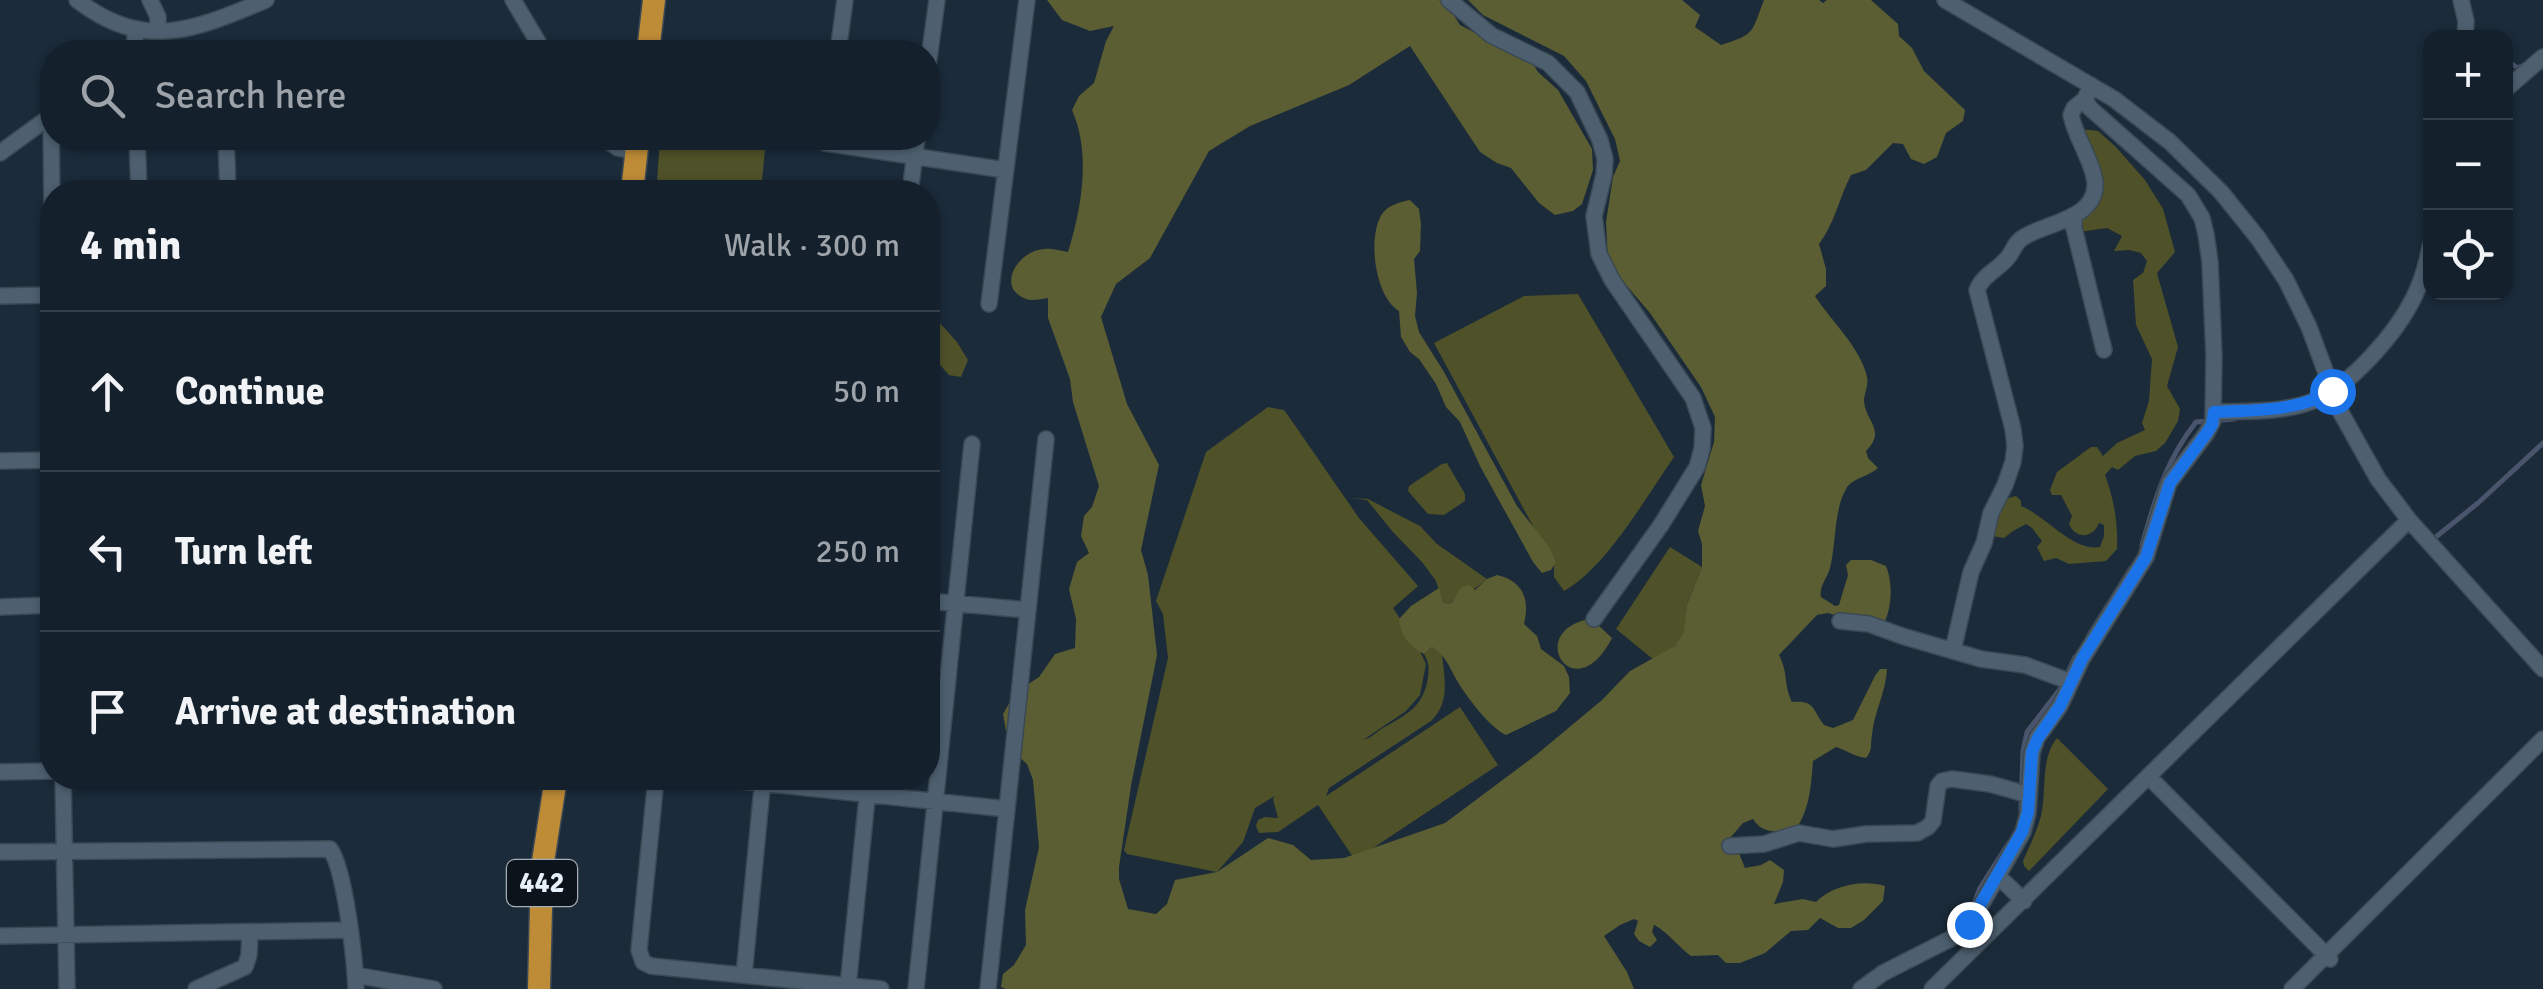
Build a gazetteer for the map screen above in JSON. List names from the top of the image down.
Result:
{
  "streets": {
    "highway": ["442"]
  },
  "page": {
    "map_buttons": ["+", "−"],
    "search": "Search here",
    "heading": ["4 min", "Walk · 300 m"],
    "list": [
      ["Continue", "50 m"],
      ["Turn left", "250 m"],
      "Arrive at destination"
    ]
  }
}
